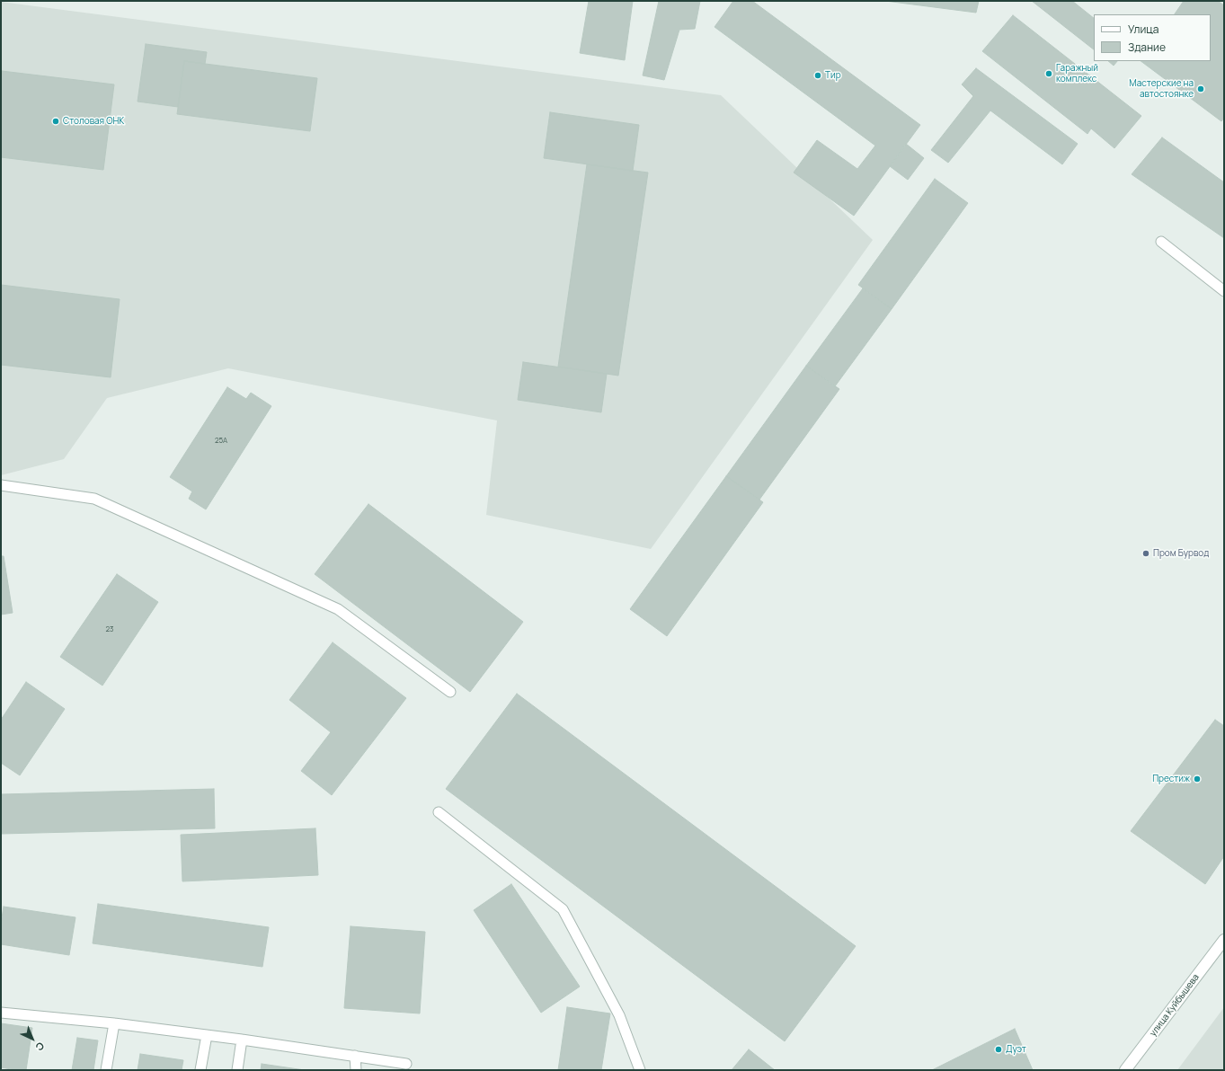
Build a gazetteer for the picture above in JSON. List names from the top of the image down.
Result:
{
  "streets": {
    "street": ["улица Куйбышева"]
  },
  "places": [
    "Гаражный комплекс",
    "Тир",
    "Мастерские на автостоянке",
    "Столовая ОНК",
    "Пром Бурвод",
    "Престиж",
    "Дуэт"
  ],
  "house_numbers": ["25А", "23"],
  "legend": ["Улица", "Здание"],
  "north": "bottom right"
}
